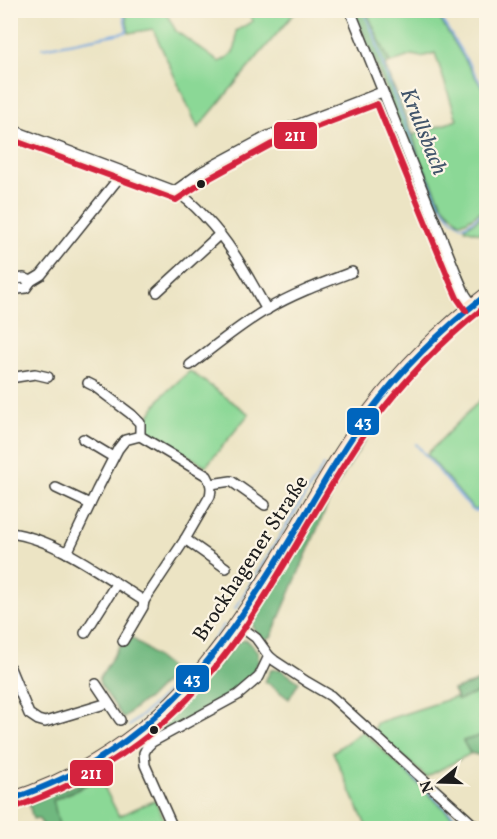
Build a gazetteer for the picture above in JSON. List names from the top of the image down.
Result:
{
  "streets": {
    "main road": ["Brockhagener Straße"]
  },
  "water": ["Krullsbach"],
  "lines": ["transit line 211", "transit line 43"],
  "north": "left"
}
